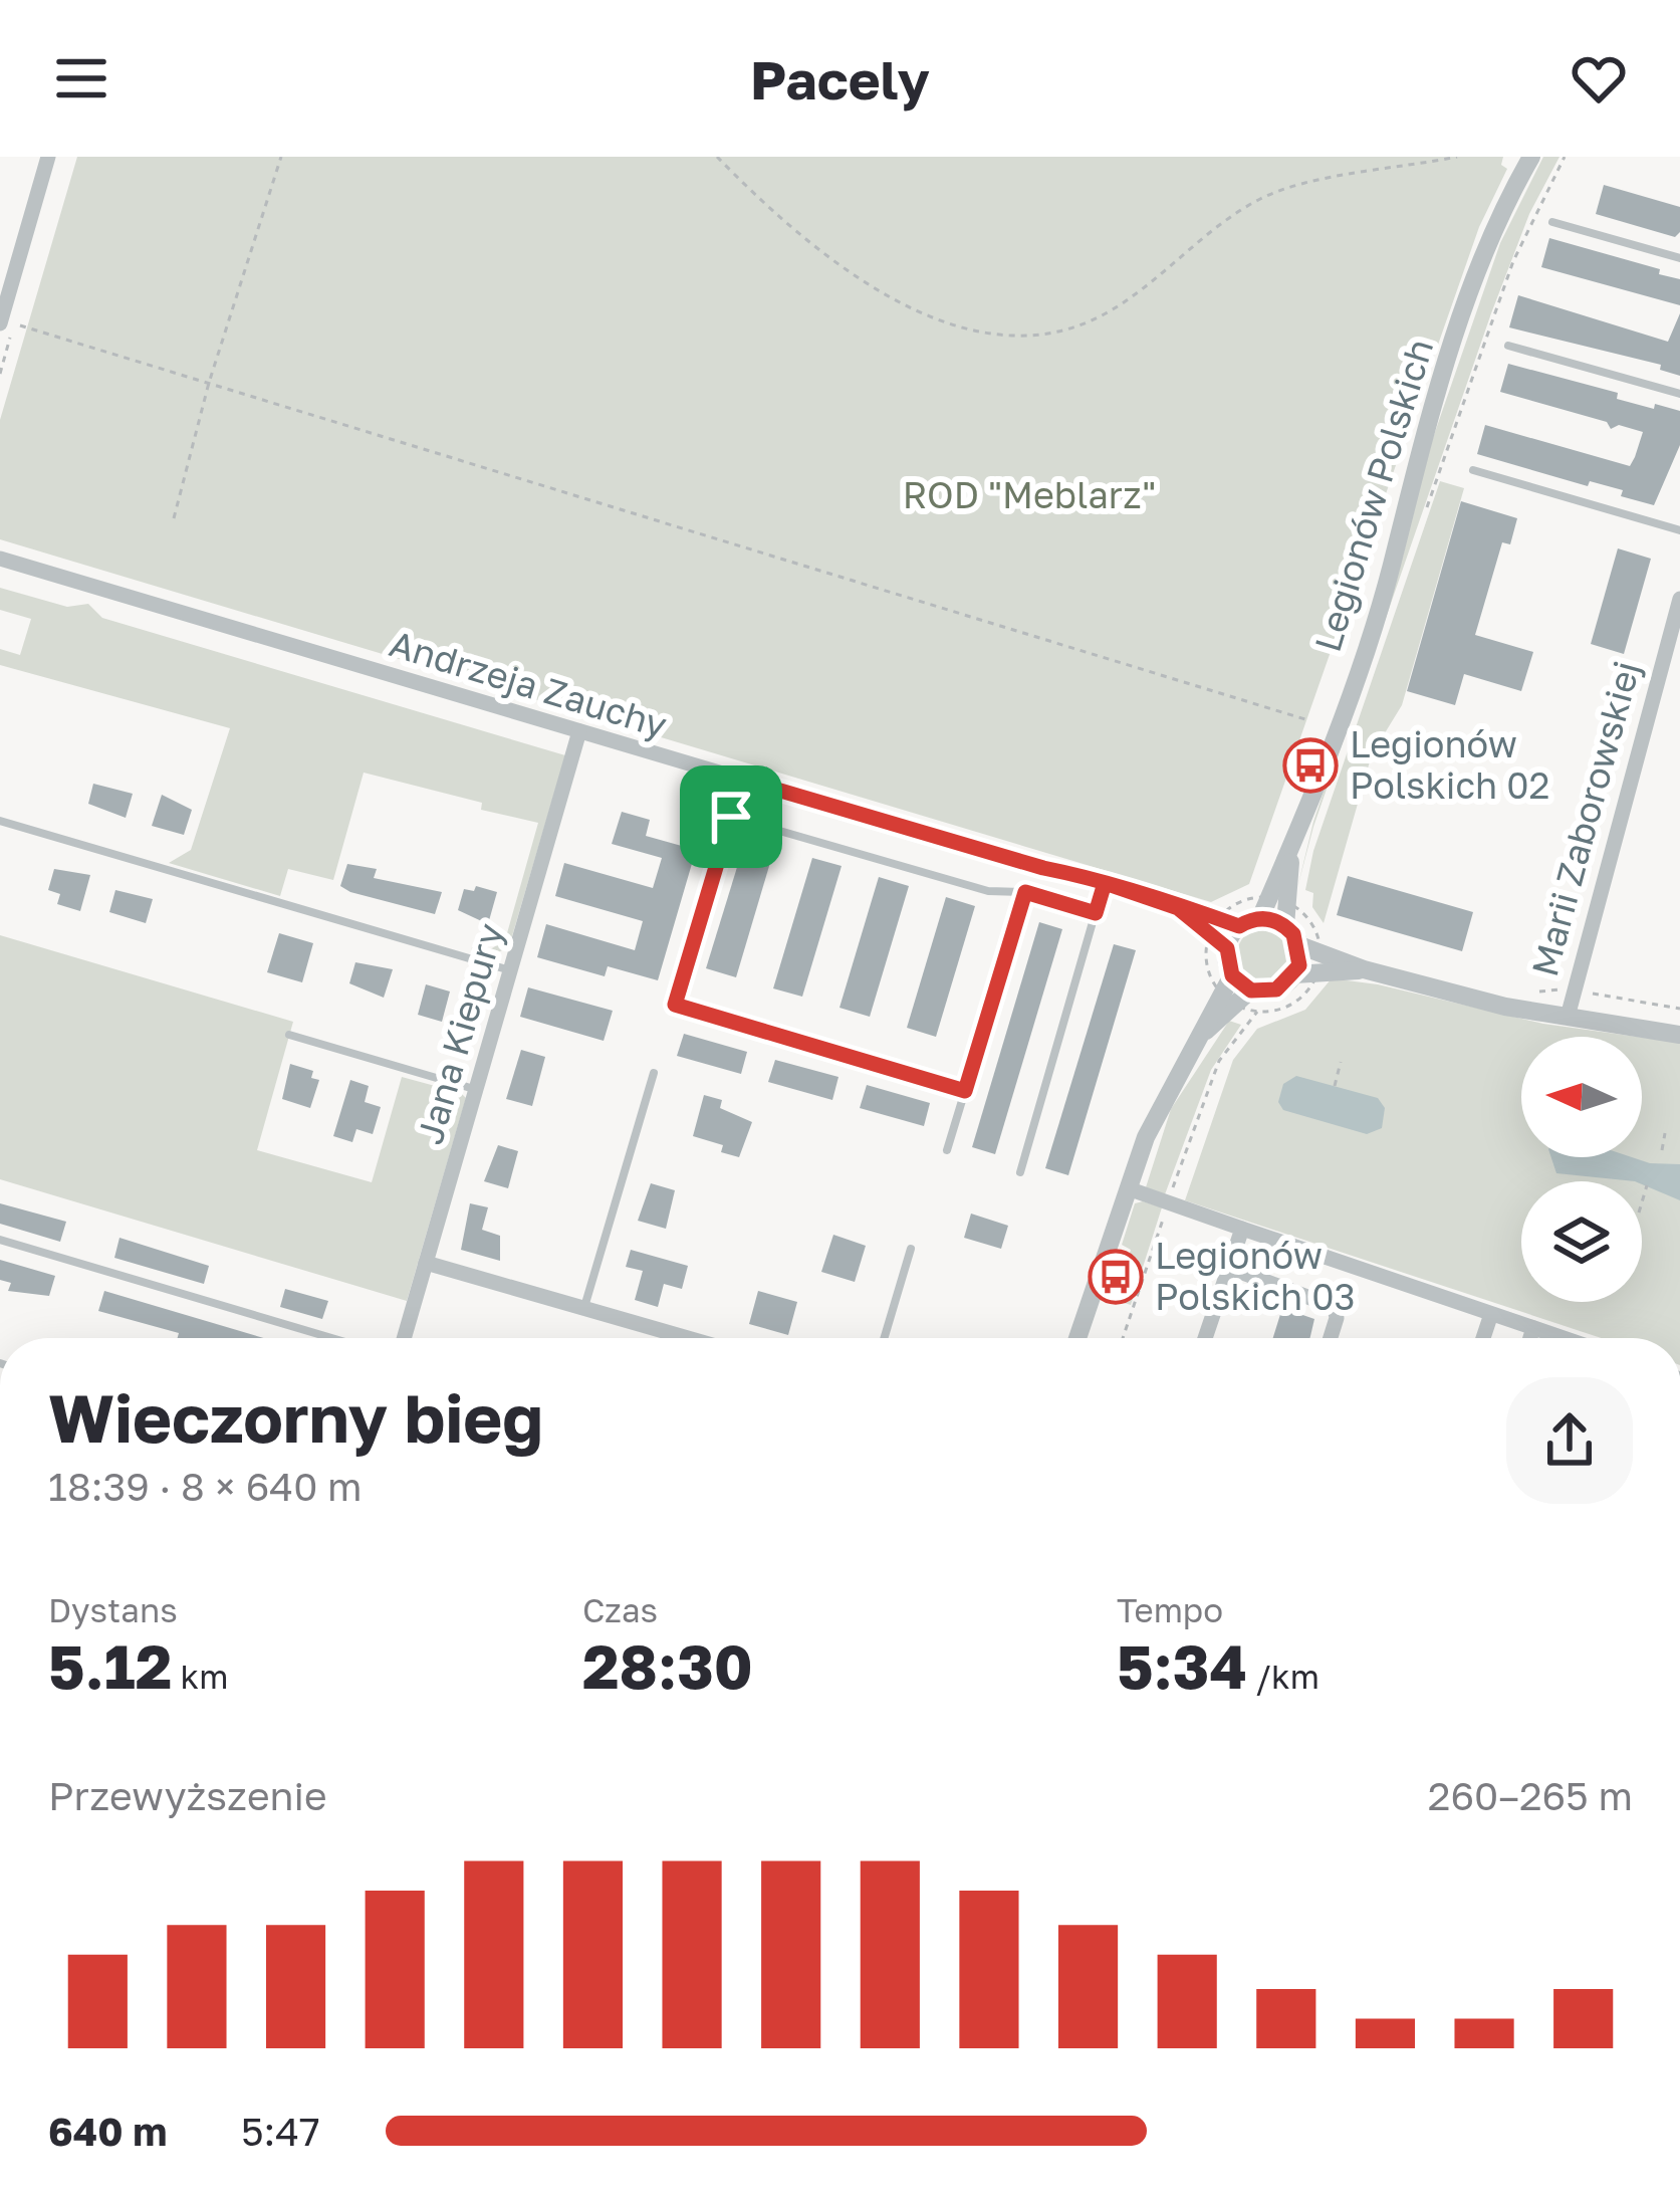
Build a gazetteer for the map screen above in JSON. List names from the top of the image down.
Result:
{
  "streets": {
    "street": [
      "Legionów Polskich",
      "Andrzeja Zauchy",
      "Marii Zaborowskiej",
      "Jana Kiepury"
    ]
  },
  "crossings": [
    ["Legionów Polskich", "Andrzeja Zauchy"],
    ["Andrzeja Zauchy", "Jana Kiepury"]
  ],
  "parks": ["ROD \"Meblarz\""],
  "places": {
    "bus stop": ["Legionów Polskich 02", "Legionów Polskich 03"]
  },
  "north": "left",
  "page": {
    "header": "Pacely",
    "heading": ["Wieczorny bieg", "18:39 · 8 × 640 m"],
    "stats": [
      ["Dystans", "5.12 km"],
      ["Czas", "28:30"],
      ["Tempo", "5:34 /km"]
    ],
    "chart": ["Przewyższenie", "260–265 m"],
    "list": [
      {
        "name": "640 m",
        "note": "5:47"
      }
    ]
  }
}
